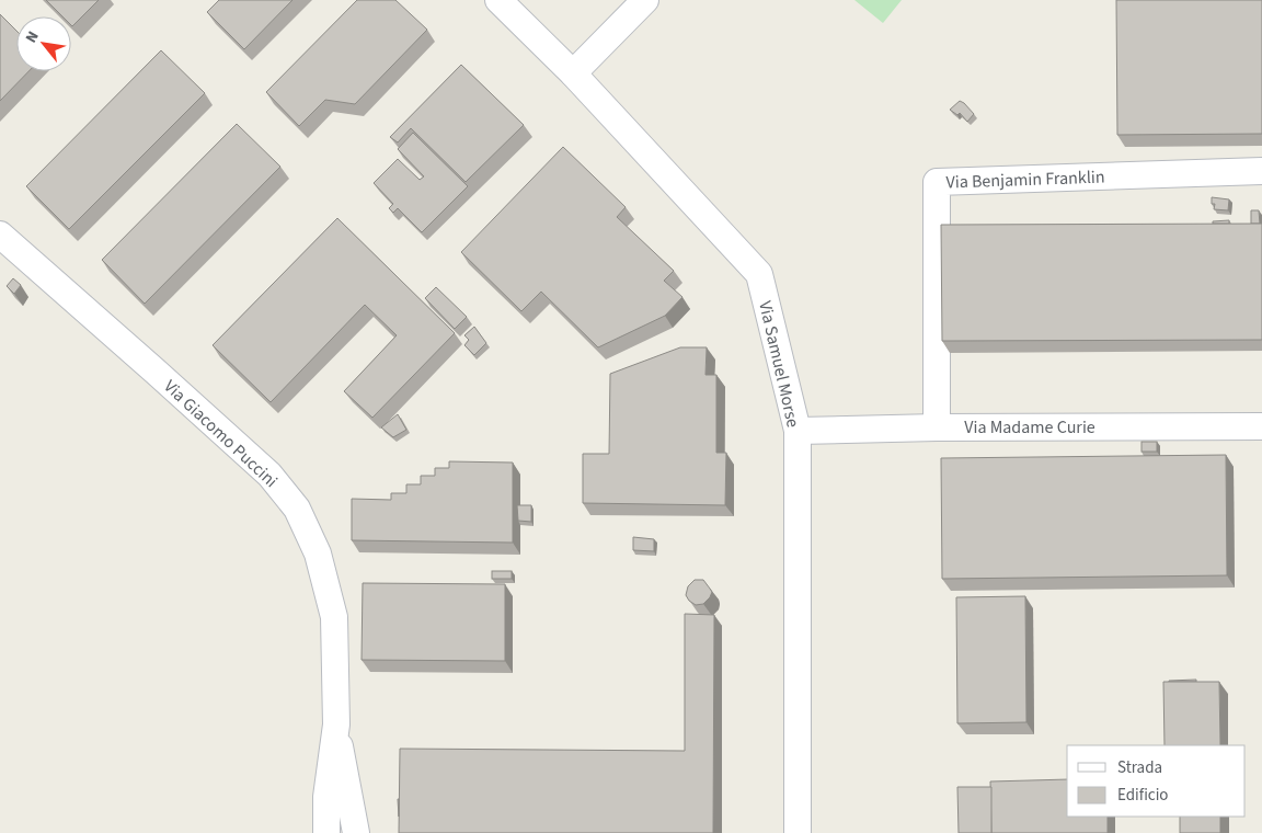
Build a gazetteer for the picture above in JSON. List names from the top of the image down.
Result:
{
  "streets": {
    "street": [
      "Via Benjamin Franklin",
      "Via Samuel Morse",
      "Via Madame Curie",
      "Via Giacomo Puccini"
    ]
  },
  "crossings": [
    ["Via Benjamin Franklin", "Via Madame Curie"],
    ["Via Samuel Morse", "Via Madame Curie"]
  ],
  "legend": ["Strada", "Edificio"],
  "north": "top left"
}
